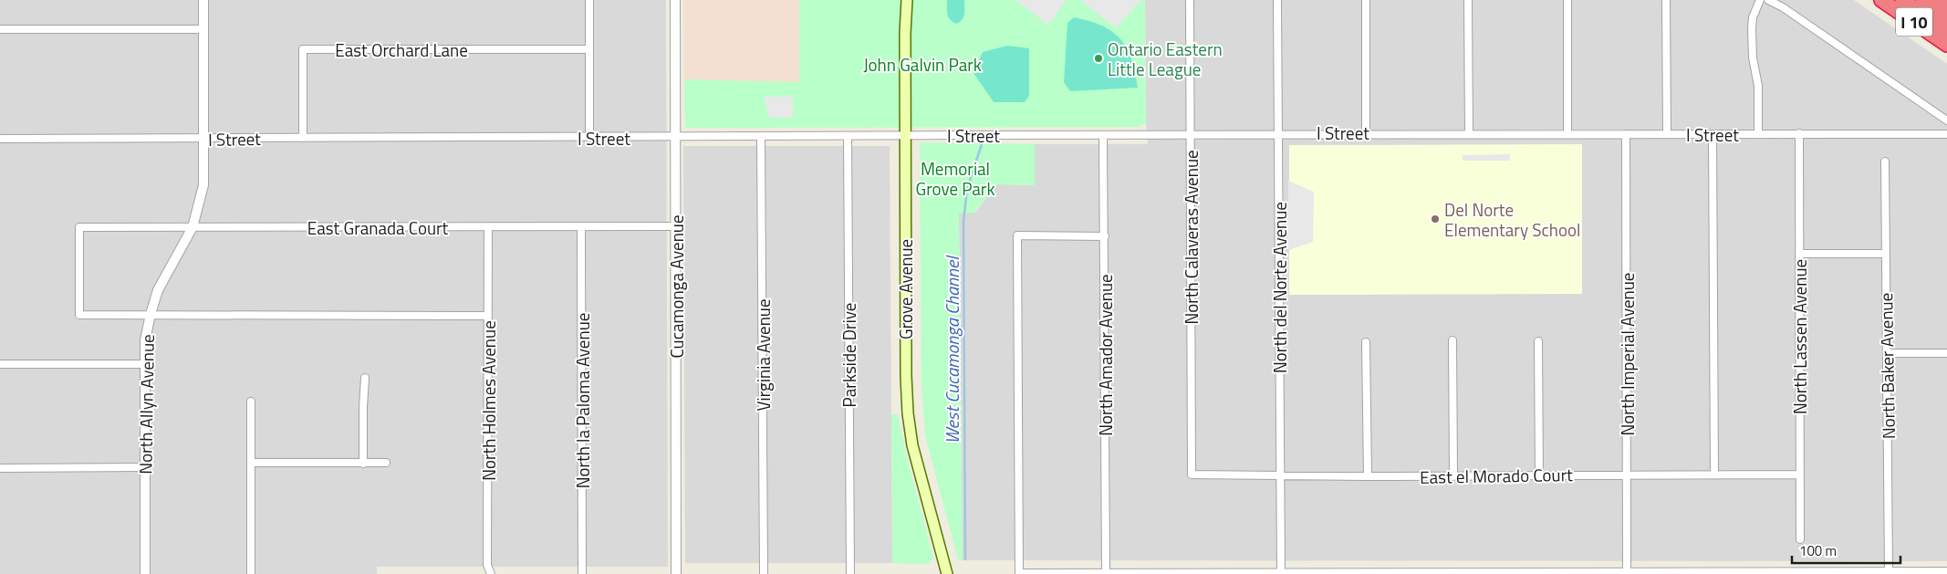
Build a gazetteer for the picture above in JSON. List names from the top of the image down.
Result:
{
  "streets": {
    "highway": ["I 10"],
    "main road": ["Grove Avenue"],
    "street": [
      "East Orchard Lane",
      "I Street",
      "East Granada Court",
      "North Calaveras Avenue",
      "Cucamonga Avenue",
      "North del Norte Avenue",
      "North Lassen Avenue",
      "North Imperial Avenue",
      "Virginia Avenue",
      "Parkside Drive",
      "North Amador Avenue",
      "North Baker Avenue",
      "North Holmes Avenue",
      "North la Paloma Avenue",
      "North Allyn Avenue",
      "East el Morado Court"
    ]
  },
  "crossings": [
    ["East Orchard Lane", "I Street"],
    ["I Street", "North Calaveras Avenue"],
    ["I Street", "Cucamonga Avenue"],
    ["I Street", "North del Norte Avenue"],
    ["I Street", "Grove Avenue"],
    ["I Street", "North Lassen Avenue"],
    ["I Street", "North Imperial Avenue"],
    ["I Street", "Virginia Avenue"],
    ["I Street", "Parkside Drive"],
    ["I Street", "North Amador Avenue"],
    ["I Street", "North Allyn Avenue"],
    ["East Granada Court", "Cucamonga Avenue"],
    ["East Granada Court", "North Holmes Avenue"],
    ["East Granada Court", "North la Paloma Avenue"],
    ["East Granada Court", "North Allyn Avenue"],
    ["North Calaveras Avenue", "East el Morado Court"],
    ["North del Norte Avenue", "East el Morado Court"],
    ["North Lassen Avenue", "East el Morado Court"],
    ["North Imperial Avenue", "East el Morado Court"]
  ],
  "water": ["West Cucamonga Channel"],
  "parks": ["John Galvin Park", "Memorial Grove Park"],
  "places": ["Ontario Eastern Little League", "Del Norte Elementary School"],
  "scale_bar": "100 m"
}
